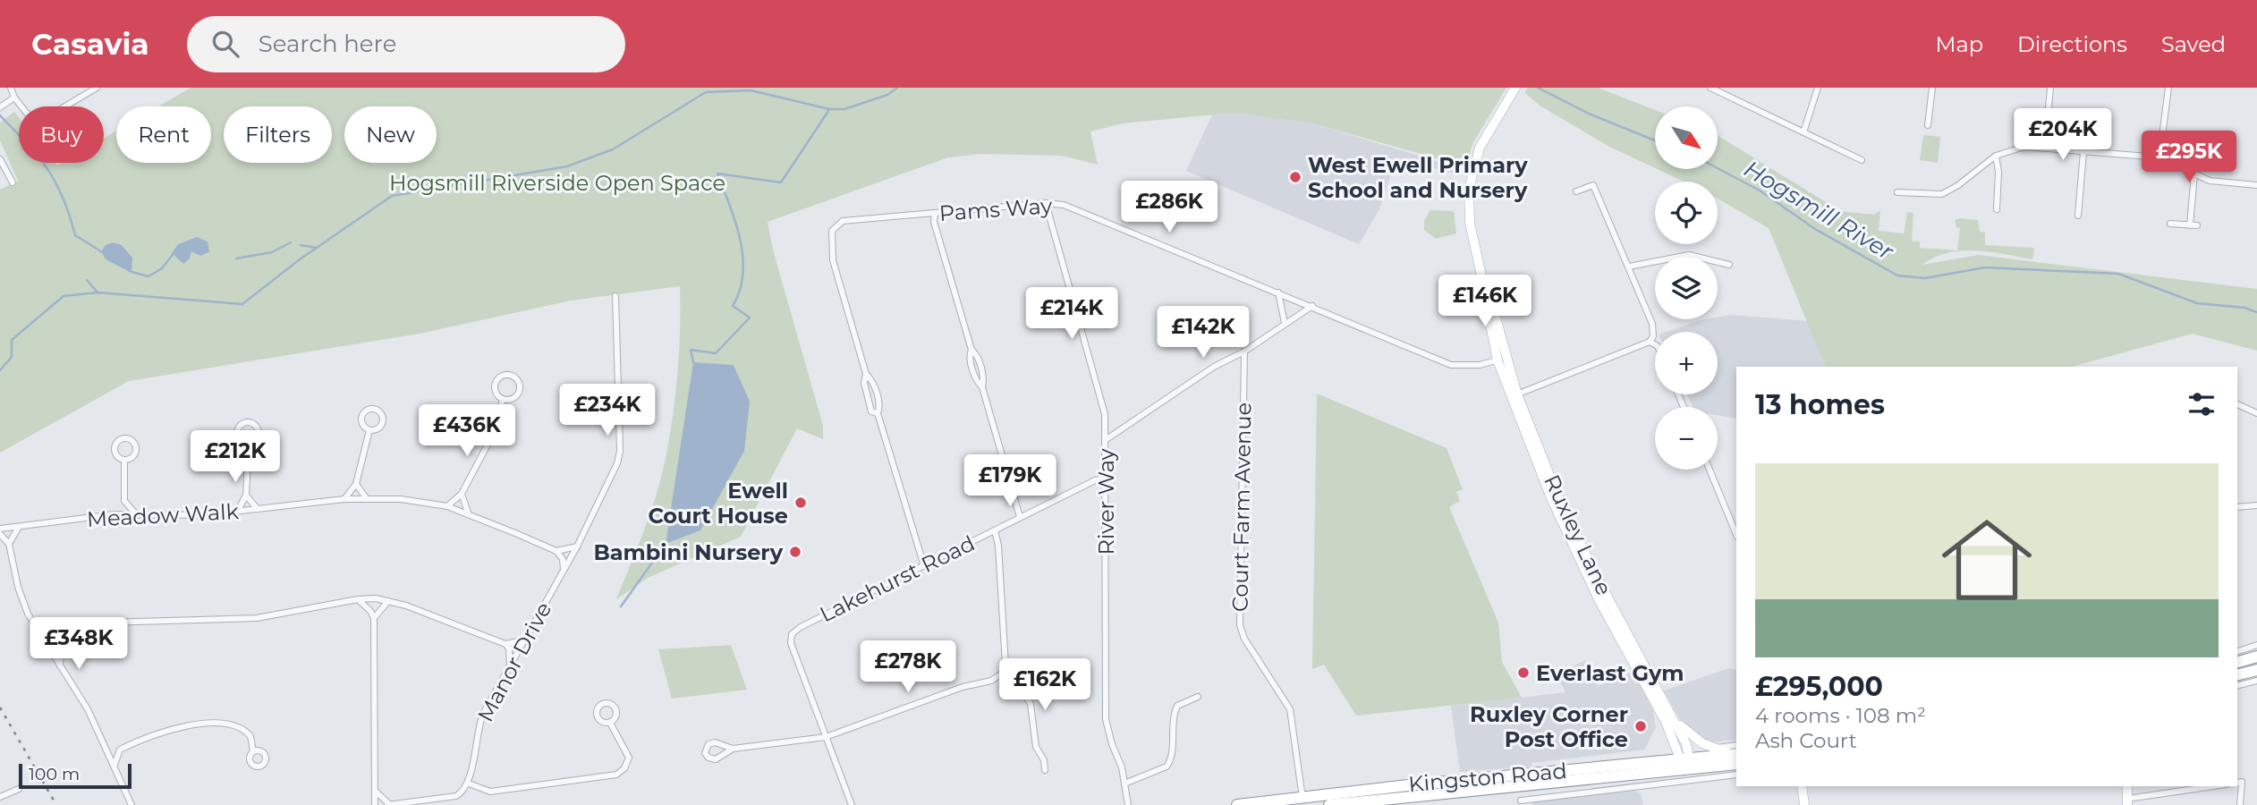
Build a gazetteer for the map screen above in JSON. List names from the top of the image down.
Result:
{
  "streets": {
    "highway": ["Kingston Road"],
    "main road": ["Ruxley Lane"],
    "street": [
      "Pams Way",
      "River Way",
      "Court Farm Avenue",
      "Meadow Walk",
      "Lakehurst Road",
      "Manor Drive"
    ]
  },
  "crossings": [
    ["Pams Way", "River Way"],
    ["Pams Way", "Ruxley Lane"],
    ["Pams Way", "Lakehurst Road"],
    ["River Way", "Lakehurst Road"],
    ["Court Farm Avenue", "Kingston Road"],
    ["Ruxley Lane", "Kingston Road"]
  ],
  "water": ["Hogsmill River"],
  "parks": ["Hogsmill Riverside Open Space"],
  "places": [
    "West Ewell Primary School and Nursery",
    "Ewell Court House",
    "Bambini Nursery",
    "Everlast Gym",
    "Ruxley Corner Post Office"
  ],
  "scale_bar": "100 m",
  "north": "bottom right",
  "page": {
    "header": "Casavia",
    "search": "Search here",
    "nav": ["Map", "Directions", "Saved"],
    "map_buttons": ["+", "−"],
    "chip": [
      "Buy",
      "Rent",
      "Filters",
      "New"
    ],
    "price": [
      "£204K",
      "£295K",
      "£286K",
      "£146K",
      "£214K",
      "£142K",
      "£234K",
      "£436K",
      "£212K",
      "£179K",
      "£348K",
      "£278K",
      "£162K"
    ],
    "heading": "13 homes",
    "list": [
      {
        "name": "£295,000",
        "note": "4 rooms · 108 m² · Ash Court"
      }
    ],
    "scale": "100 m"
  }
}
